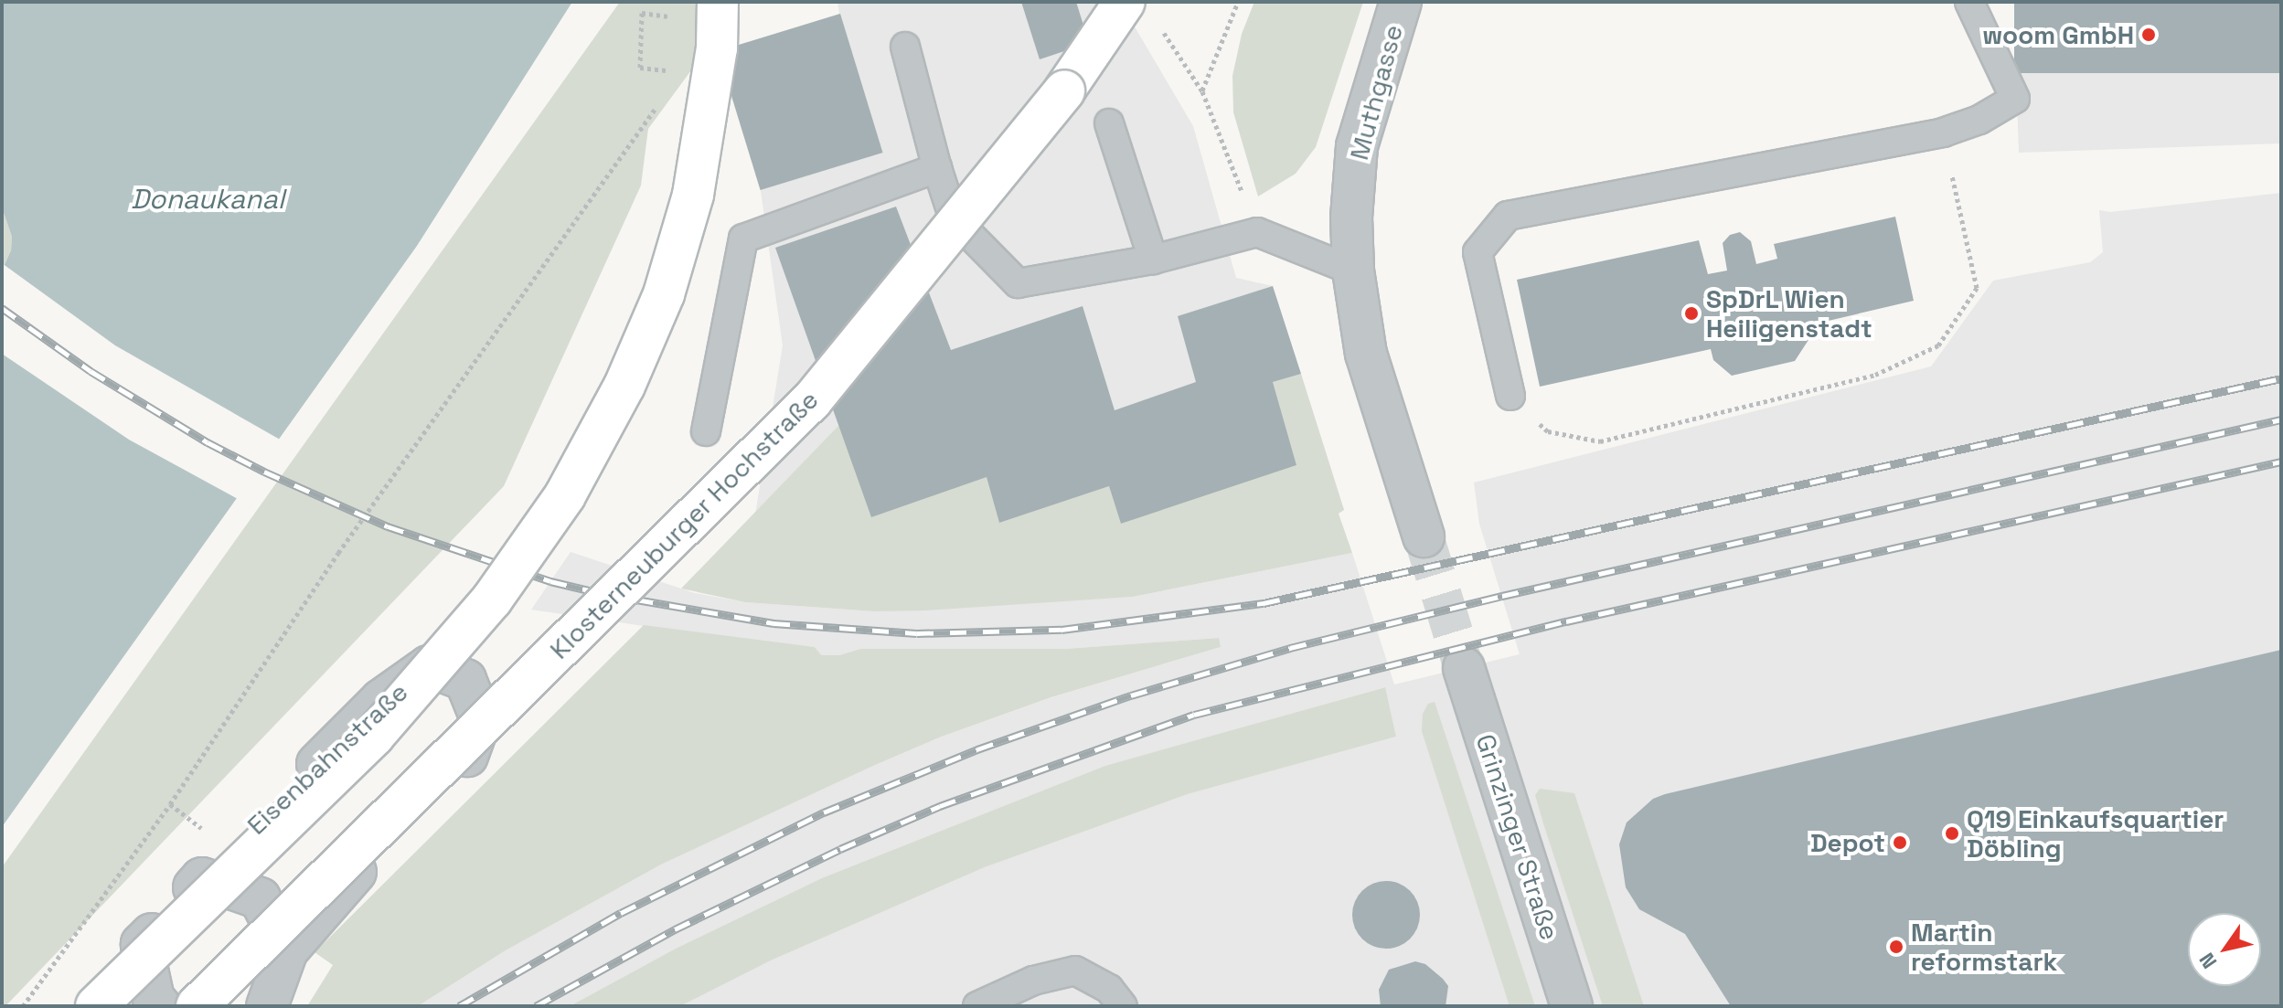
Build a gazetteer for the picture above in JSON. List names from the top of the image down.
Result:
{
  "streets": {
    "highway": ["Klosterneuburger Hochstraße"],
    "street": ["Muthgasse", "Eisenbahnstraße", "Grinzinger Straße"]
  },
  "water": ["Donaukanal"],
  "places": [
    "woom GmbH",
    "SpDrL Wien Heiligenstadt",
    "Q19 Einkaufsquartier Döbling",
    "Depot",
    "Martin reformstark"
  ],
  "north": "bottom left"
}
